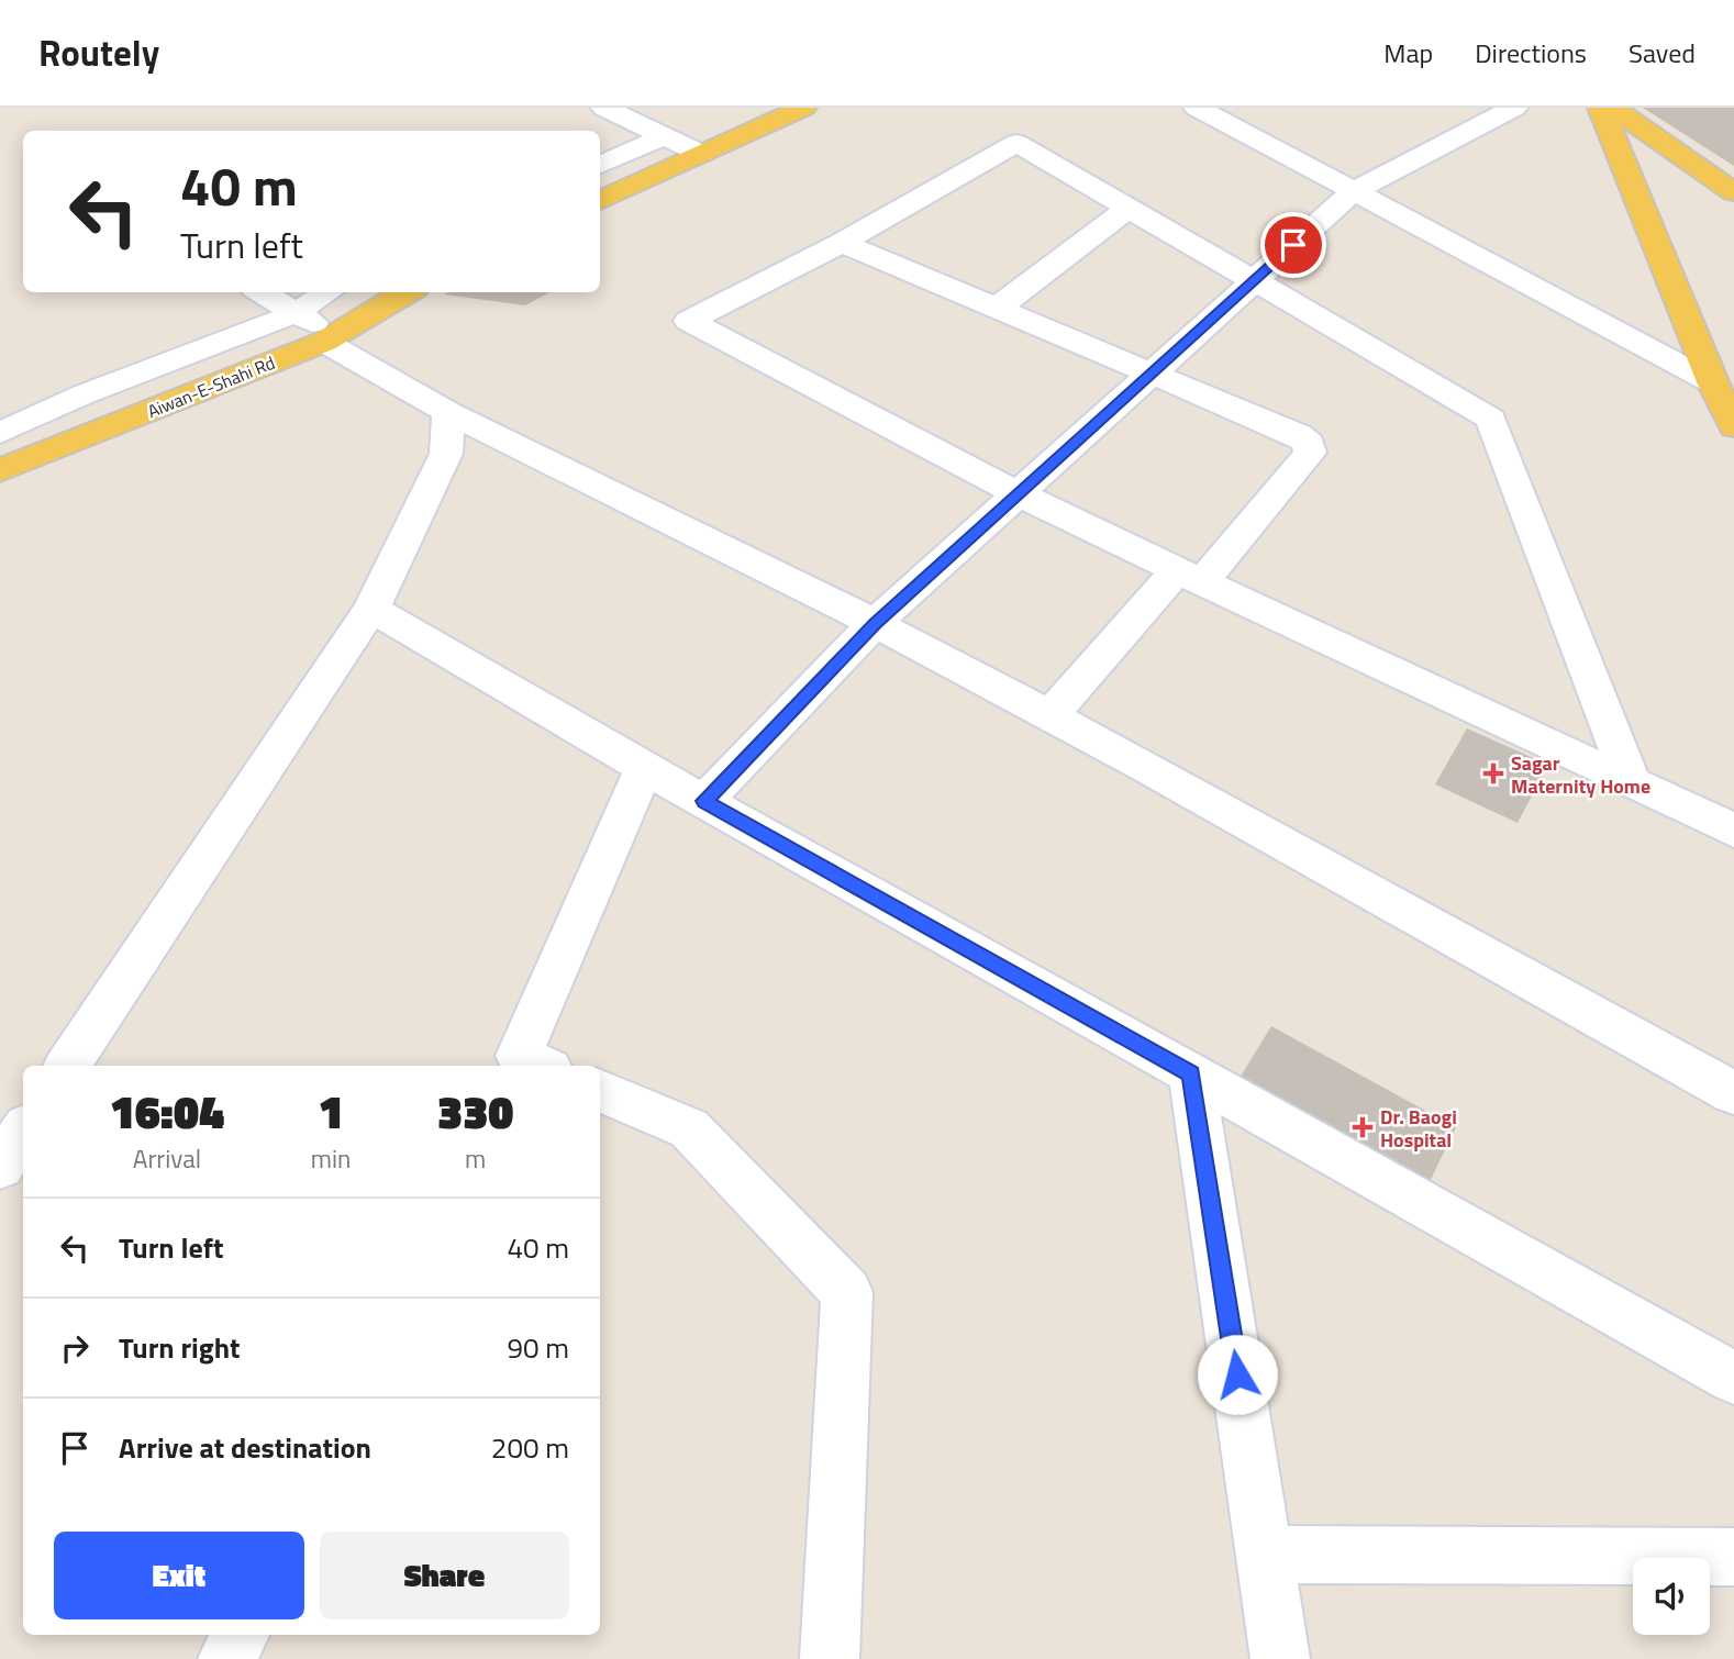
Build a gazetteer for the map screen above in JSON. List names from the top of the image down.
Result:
{
  "streets": {
    "main road": ["Aiwan-E-Shahi Rd"]
  },
  "places": {
    "health": ["Sagar Maternity Home", "Dr. Baogi Hospital"]
  },
  "page": {
    "header": "Routely",
    "nav": ["Map", "Directions", "Saved"],
    "turn": ["40 m", "Turn left"],
    "eta": [
      "16:04",
      "Arrival",
      "1",
      "min",
      "330",
      "m"
    ],
    "list": [
      {
        "name": "Turn left",
        "value": "40 m"
      },
      {
        "name": "Turn right",
        "value": "90 m"
      },
      {
        "name": "Arrive at destination",
        "value": "200 m"
      }
    ],
    "buttons": ["Exit", "Share"]
  }
}
